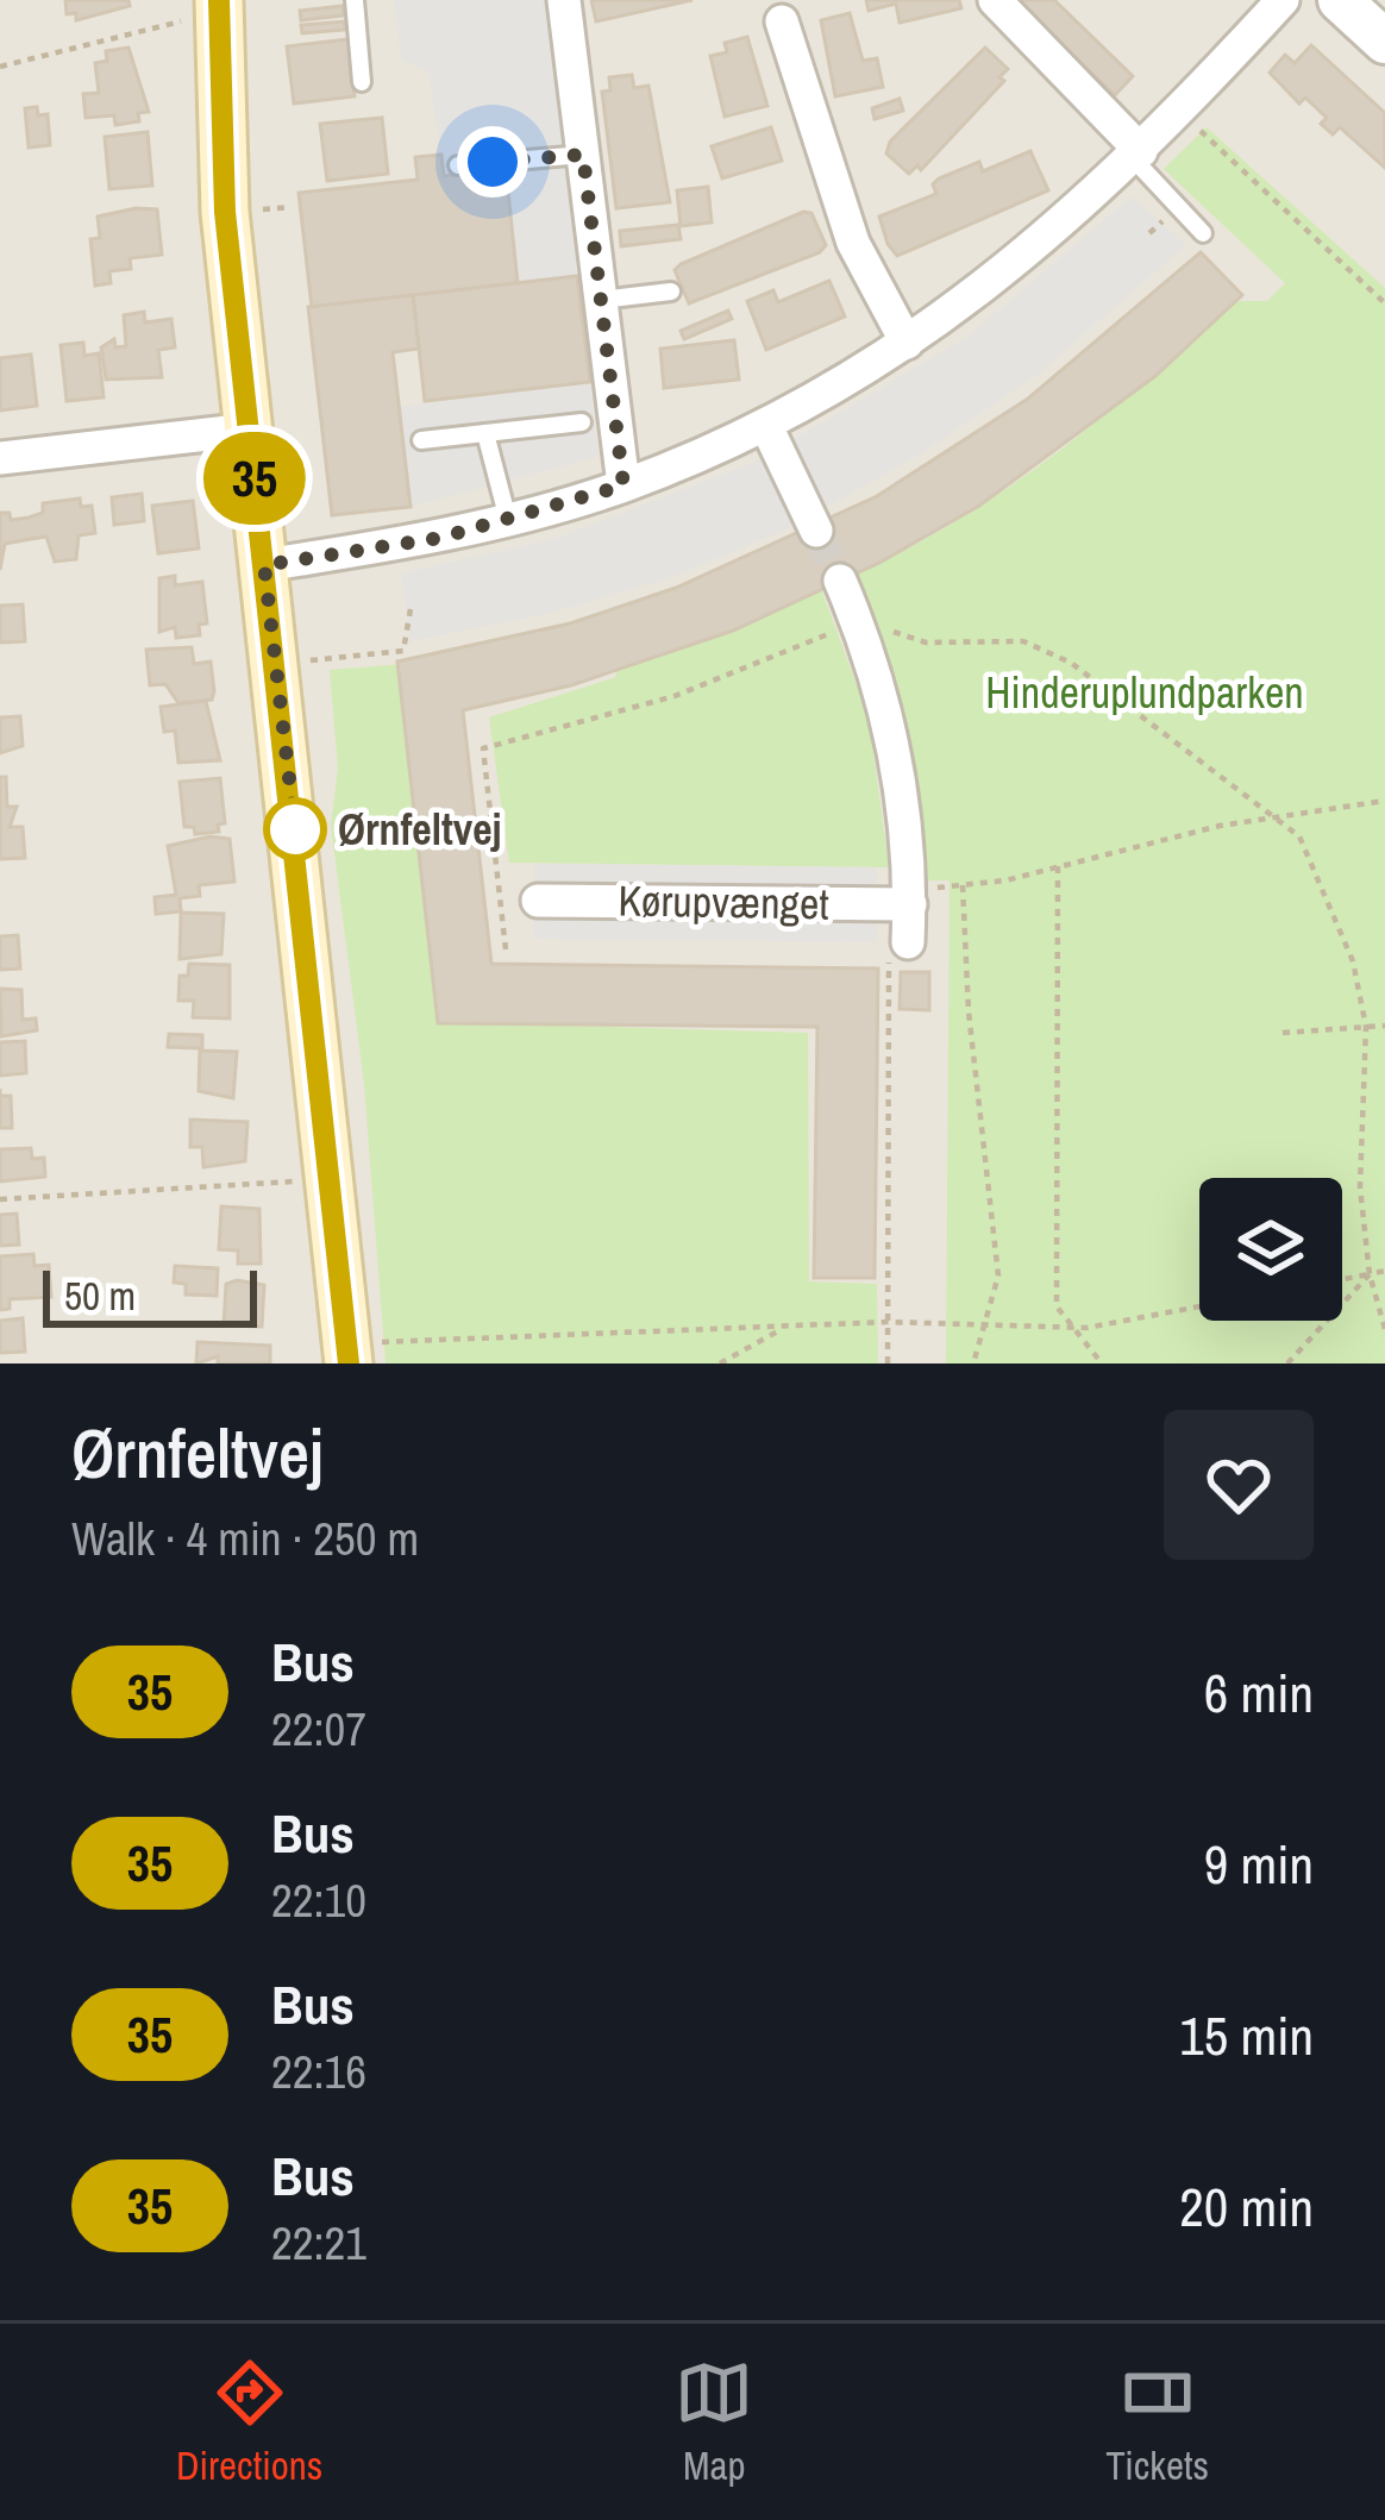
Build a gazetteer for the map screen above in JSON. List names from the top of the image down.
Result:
{
  "streets": {
    "street": ["Kørupvænget"]
  },
  "parks": ["Hinderuplundparken"],
  "places": ["Ørnfeltvej"],
  "lines": ["bus line 35"],
  "scale_bar": "50 m",
  "page": {
    "on_map": "35",
    "scale": "50 m",
    "heading": ["Ørnfeltvej", "Walk · 4 min · 250 m"],
    "list": [
      {
        "mark": "35",
        "name": "Bus",
        "note": "22:07",
        "value": "6 min"
      },
      {
        "mark": "35",
        "name": "Bus",
        "note": "22:10",
        "value": "9 min"
      },
      {
        "mark": "35",
        "name": "Bus",
        "note": "22:16",
        "value": "15 min"
      },
      {
        "mark": "35",
        "name": "Bus",
        "note": "22:21",
        "value": "20 min"
      }
    ],
    "tabs": ["Directions", "Map", "Tickets"]
  }
}
